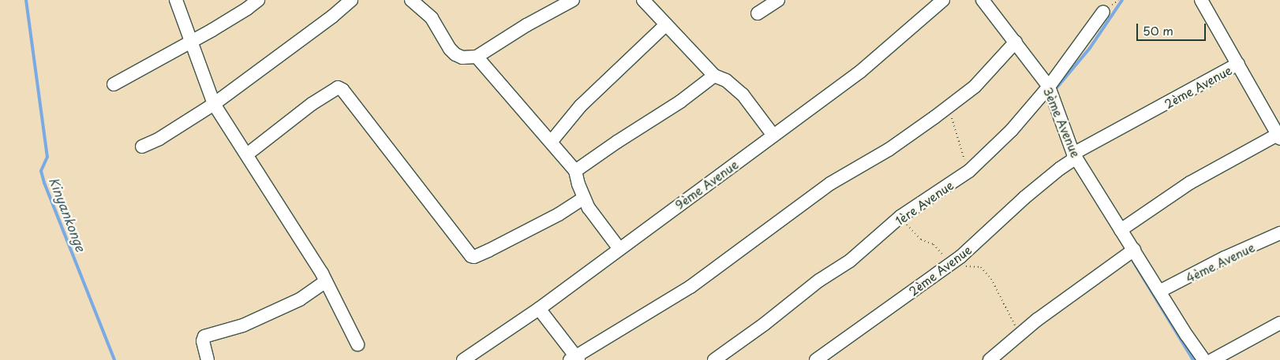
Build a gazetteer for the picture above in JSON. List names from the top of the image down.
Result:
{
  "streets": {
    "street": [
      "2ème Avenue",
      "3ème Avenue",
      "9ème Avenue",
      "1ère Avenue",
      "4ème Avenue"
    ]
  },
  "crossings": [
    ["2ème Avenue", "3ème Avenue"],
    ["3ème Avenue", "1ère Avenue"],
    ["3ème Avenue", "4ème Avenue"]
  ],
  "water": ["Kinyankonge"],
  "scale_bar": "50 m"
}
